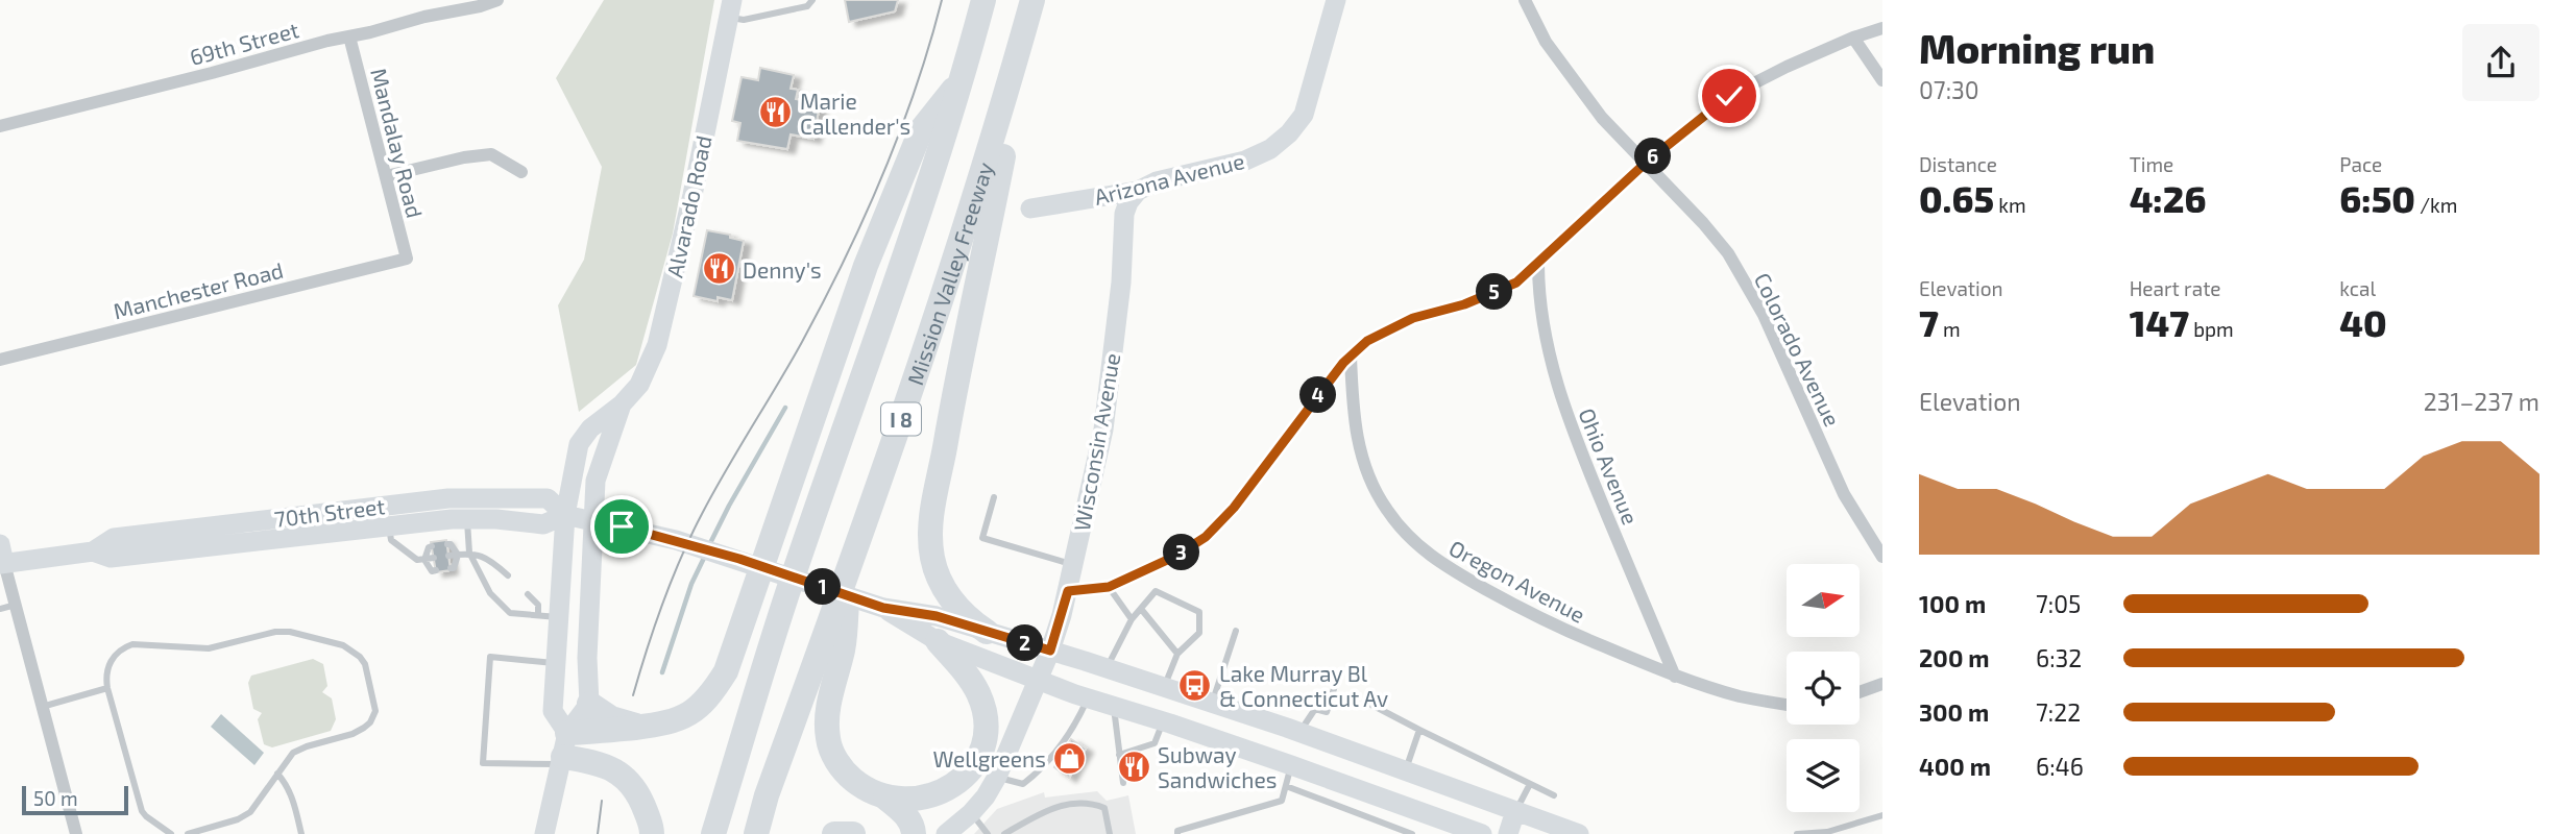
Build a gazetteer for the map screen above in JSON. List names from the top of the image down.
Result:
{
  "streets": {
    "highway": ["Mission Valley Freeway", "I 8"],
    "main road": [
      "Arizona Avenue",
      "Alvarado Road",
      "Wisconsin Avenue",
      "70th Street"
    ],
    "street": [
      "69th Street",
      "Mandalay Road",
      "Manchester Road",
      "Colorado Avenue",
      "Ohio Avenue",
      "Oregon Avenue"
    ]
  },
  "crossings": [
    ["69th Street", "Mandalay Road"],
    ["Mandalay Road", "Manchester Road"],
    ["Arizona Avenue", "Wisconsin Avenue"],
    ["Alvarado Road", "70th Street"],
    ["Ohio Avenue", "Oregon Avenue"]
  ],
  "places": {
    "restaurant": ["Marie Callender's", "Denny's", "Subway Sandwiches"],
    "bus stop": ["Lake Murray Bl & Connecticut Av"],
    "shop": ["Wellgreens"]
  },
  "scale_bar": "50 m",
  "north": "right",
  "page": {
    "heading": ["Morning run", "07:30"],
    "stats": [
      ["Distance", "0.65 km"],
      ["Time", "4:26"],
      ["Pace", "6:50 /km"],
      ["Elevation", "7 m"],
      ["Heart rate", "147 bpm"],
      ["kcal", "40"]
    ],
    "pins": [
      "6",
      "5",
      "4",
      "3",
      "1",
      "2"
    ],
    "chart": ["Elevation", "231–237 m"],
    "list": [
      {
        "name": "100 m",
        "note": "7:05"
      },
      {
        "name": "200 m",
        "note": "6:32"
      },
      {
        "name": "300 m",
        "note": "7:22"
      },
      {
        "name": "400 m",
        "note": "6:46"
      }
    ],
    "scale": "50 m"
  }
}
